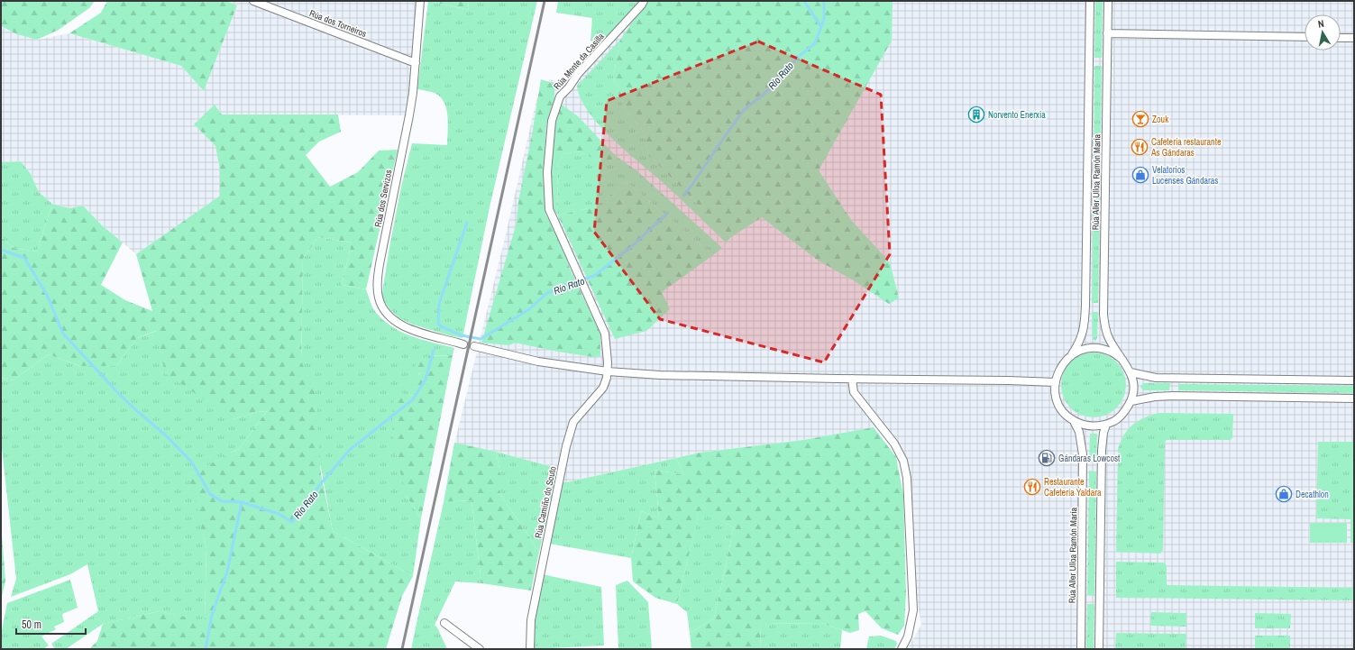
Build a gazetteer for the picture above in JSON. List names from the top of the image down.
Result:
{
  "streets": {
    "street": [
      "Rúa dos Torneiros",
      "Rúa Monte da Casilla",
      "Rúa Aller Ulloa Ramón María",
      "Rúa dos Servizos",
      "Rúa Camiño do Souto"
    ]
  },
  "crossings": [
    ["Rúa dos Torneiros", "Rúa dos Servizos"],
    ["Rúa Monte da Casilla", "Rúa Camiño do Souto"]
  ],
  "water": ["Río Rato"],
  "places": {
    "building": ["Norvento Enerxia"],
    "bar": ["Zouk"],
    "restaurant": ["Cafetería restaurante As Gándaras", "Restaurante Cafetería Yaldara"],
    "shop": ["Velatorios Lucenses Gándaras", "Decathlon"],
    "fuel station": ["Gándaras Lowcost"]
  },
  "scale_bar": "50 m",
  "north": "top"
}
